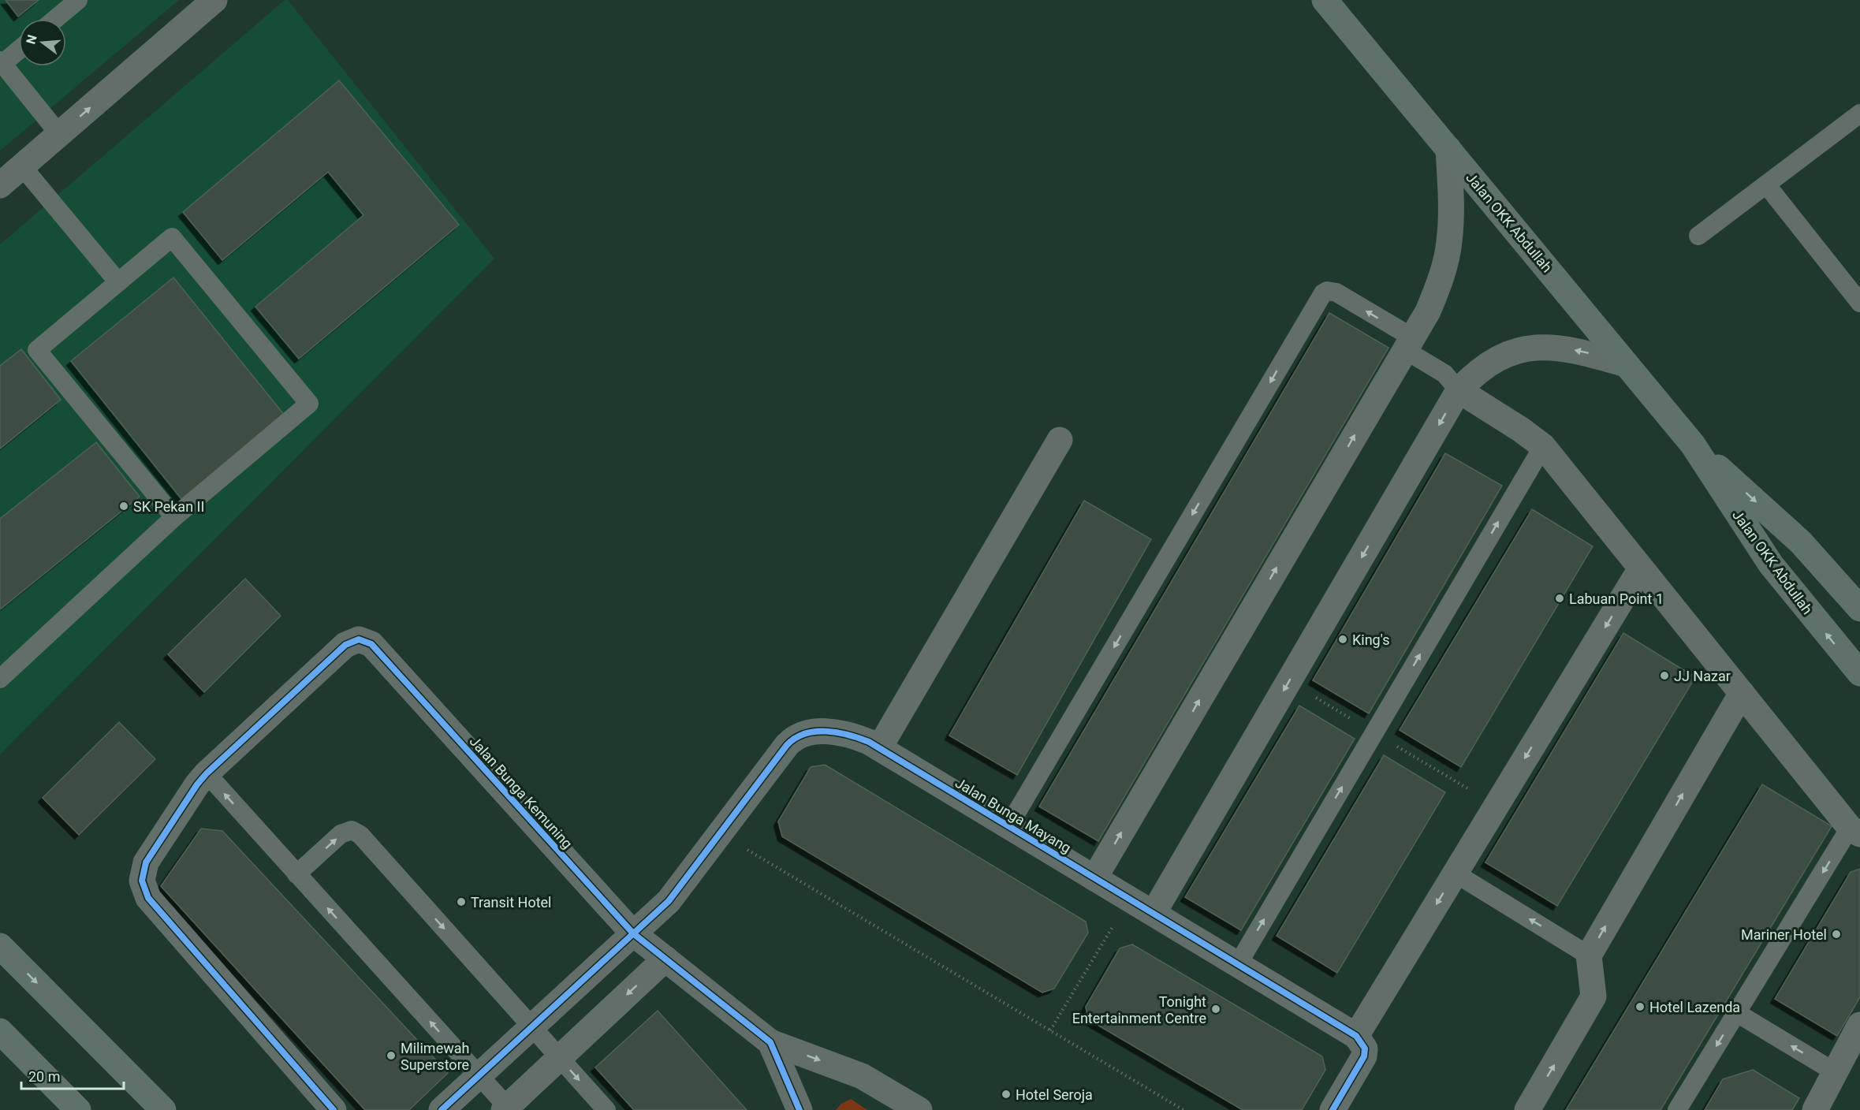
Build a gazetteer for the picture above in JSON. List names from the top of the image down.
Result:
{
  "streets": {
    "main road": ["Jalan OKK Abdullah"],
    "street": ["Jalan Bunga Kemuning", "Jalan Bunga Mayang"]
  },
  "crossings": [
    ["Jalan Bunga Kemuning", "Jalan Bunga Mayang"]
  ],
  "places": [
    "SK Pekan II",
    "Labuan Point 1",
    "King's",
    "JJ Nazar",
    "Transit Hotel",
    "Mariner Hotel",
    "Hotel Lazenda",
    "Tonight Entertainment Centre",
    "Milimewah Superstore",
    "Hotel Seroja"
  ],
  "scale_bar": "20 m",
  "north": "left"
}
